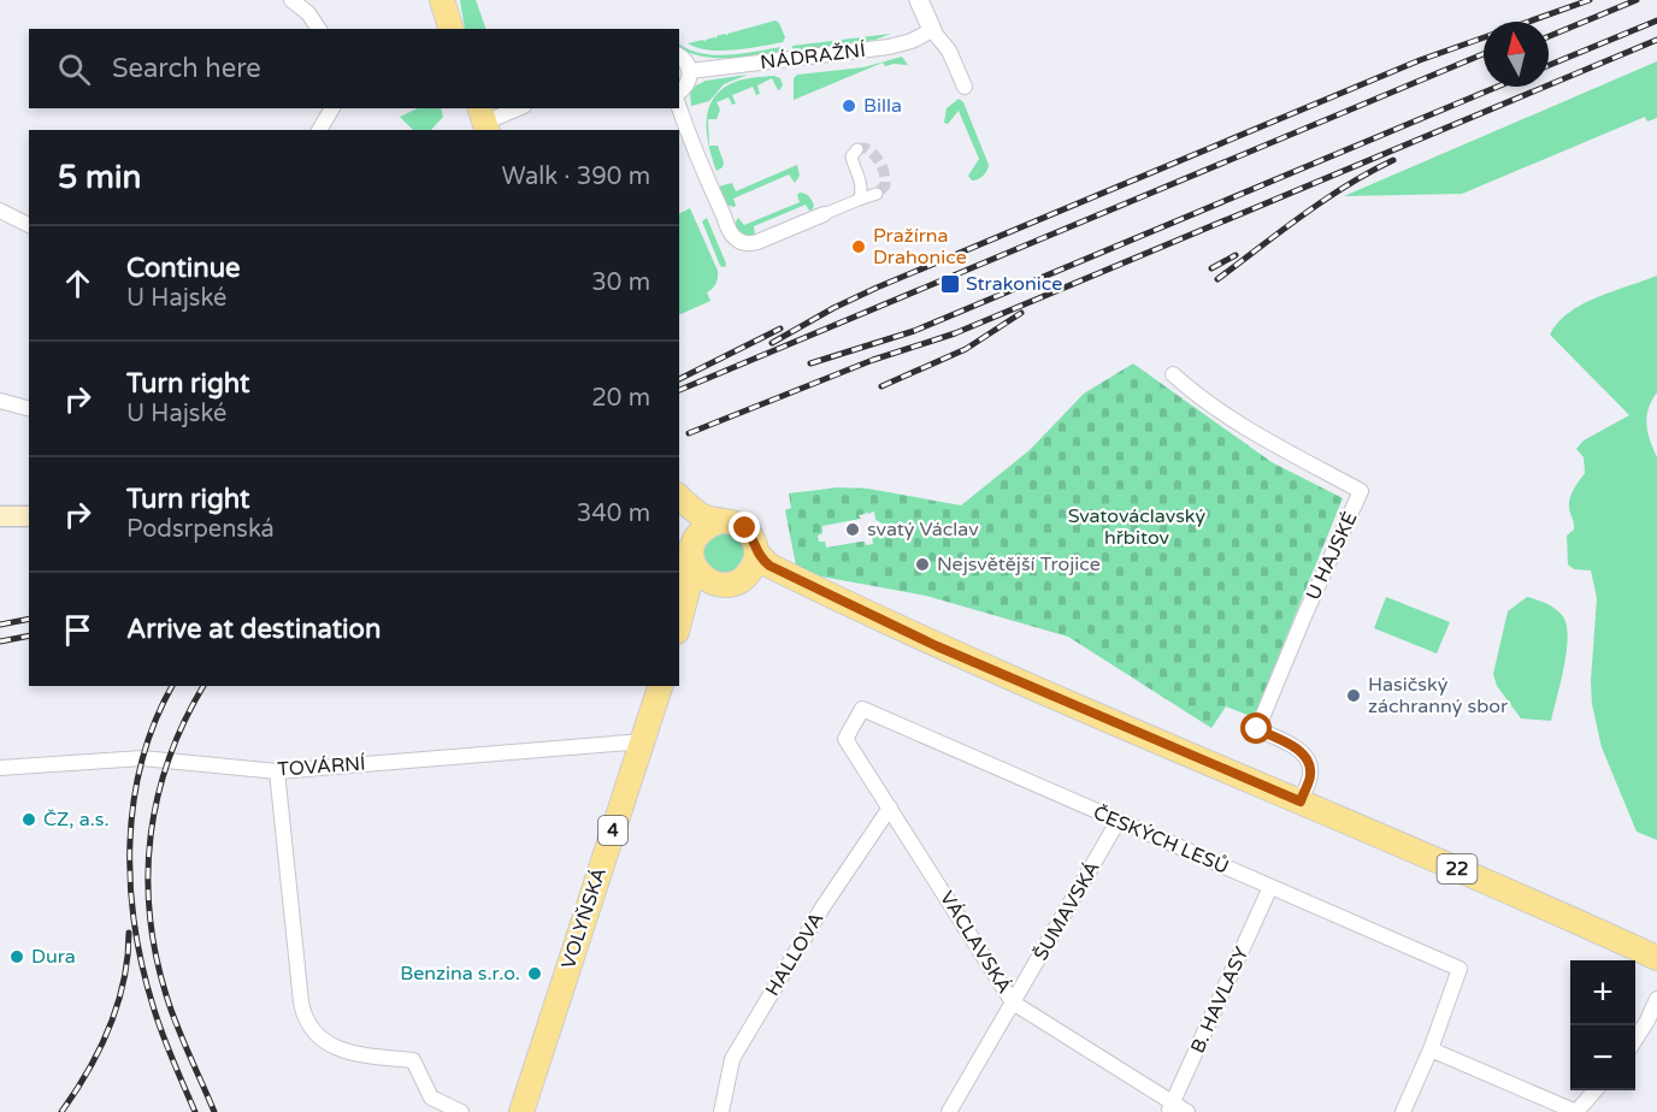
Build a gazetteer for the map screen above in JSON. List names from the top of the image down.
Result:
{
  "streets": {
    "main road": ["4", "22", "VOLYŇSKÁ"],
    "street": [
      "NÁDRAŽNÍ",
      "U HAJSKÉ",
      "TOVÁRNÍ",
      "ČESKÝCH LESŮ",
      "ŠUMAVSKÁ",
      "VÁCLAVSKÁ",
      "HALLOVA",
      "B. HAVLASY"
    ]
  },
  "crossings": [
    ["U HAJSKÉ", "22"],
    ["TOVÁRNÍ", "VOLYŇSKÁ"],
    ["ČESKÝCH LESŮ", "ŠUMAVSKÁ"],
    ["ČESKÝCH LESŮ", "VÁCLAVSKÁ"],
    ["ČESKÝCH LESŮ", "B. HAVLASY"],
    ["ŠUMAVSKÁ", "VÁCLAVSKÁ"],
    ["VÁCLAVSKÁ", "HALLOVA"],
    ["VÁCLAVSKÁ", "B. HAVLASY"]
  ],
  "parks": ["Svatováclavský hřbitov"],
  "places": {
    "other": [
      "Billa",
      "Pražírna Drahonice",
      "svatý Václav",
      "Nejsvětější Trojice",
      "Hasičský záchranný sbor",
      "ČZ, a.s.",
      "Dura",
      "Benzina s.r.o."
    ],
    "transit": ["Strakonice"]
  },
  "north": "top",
  "page": {
    "search": "Search here",
    "heading": ["5 min", "Walk · 390 m"],
    "list": [
      ["Continue", "U Hajské", "30 m"],
      ["Turn right", "U Hajské", "20 m"],
      ["Turn right", "Podsrpenská", "340 m"],
      "Arrive at destination"
    ],
    "map_buttons": ["+", "−"]
  }
}
